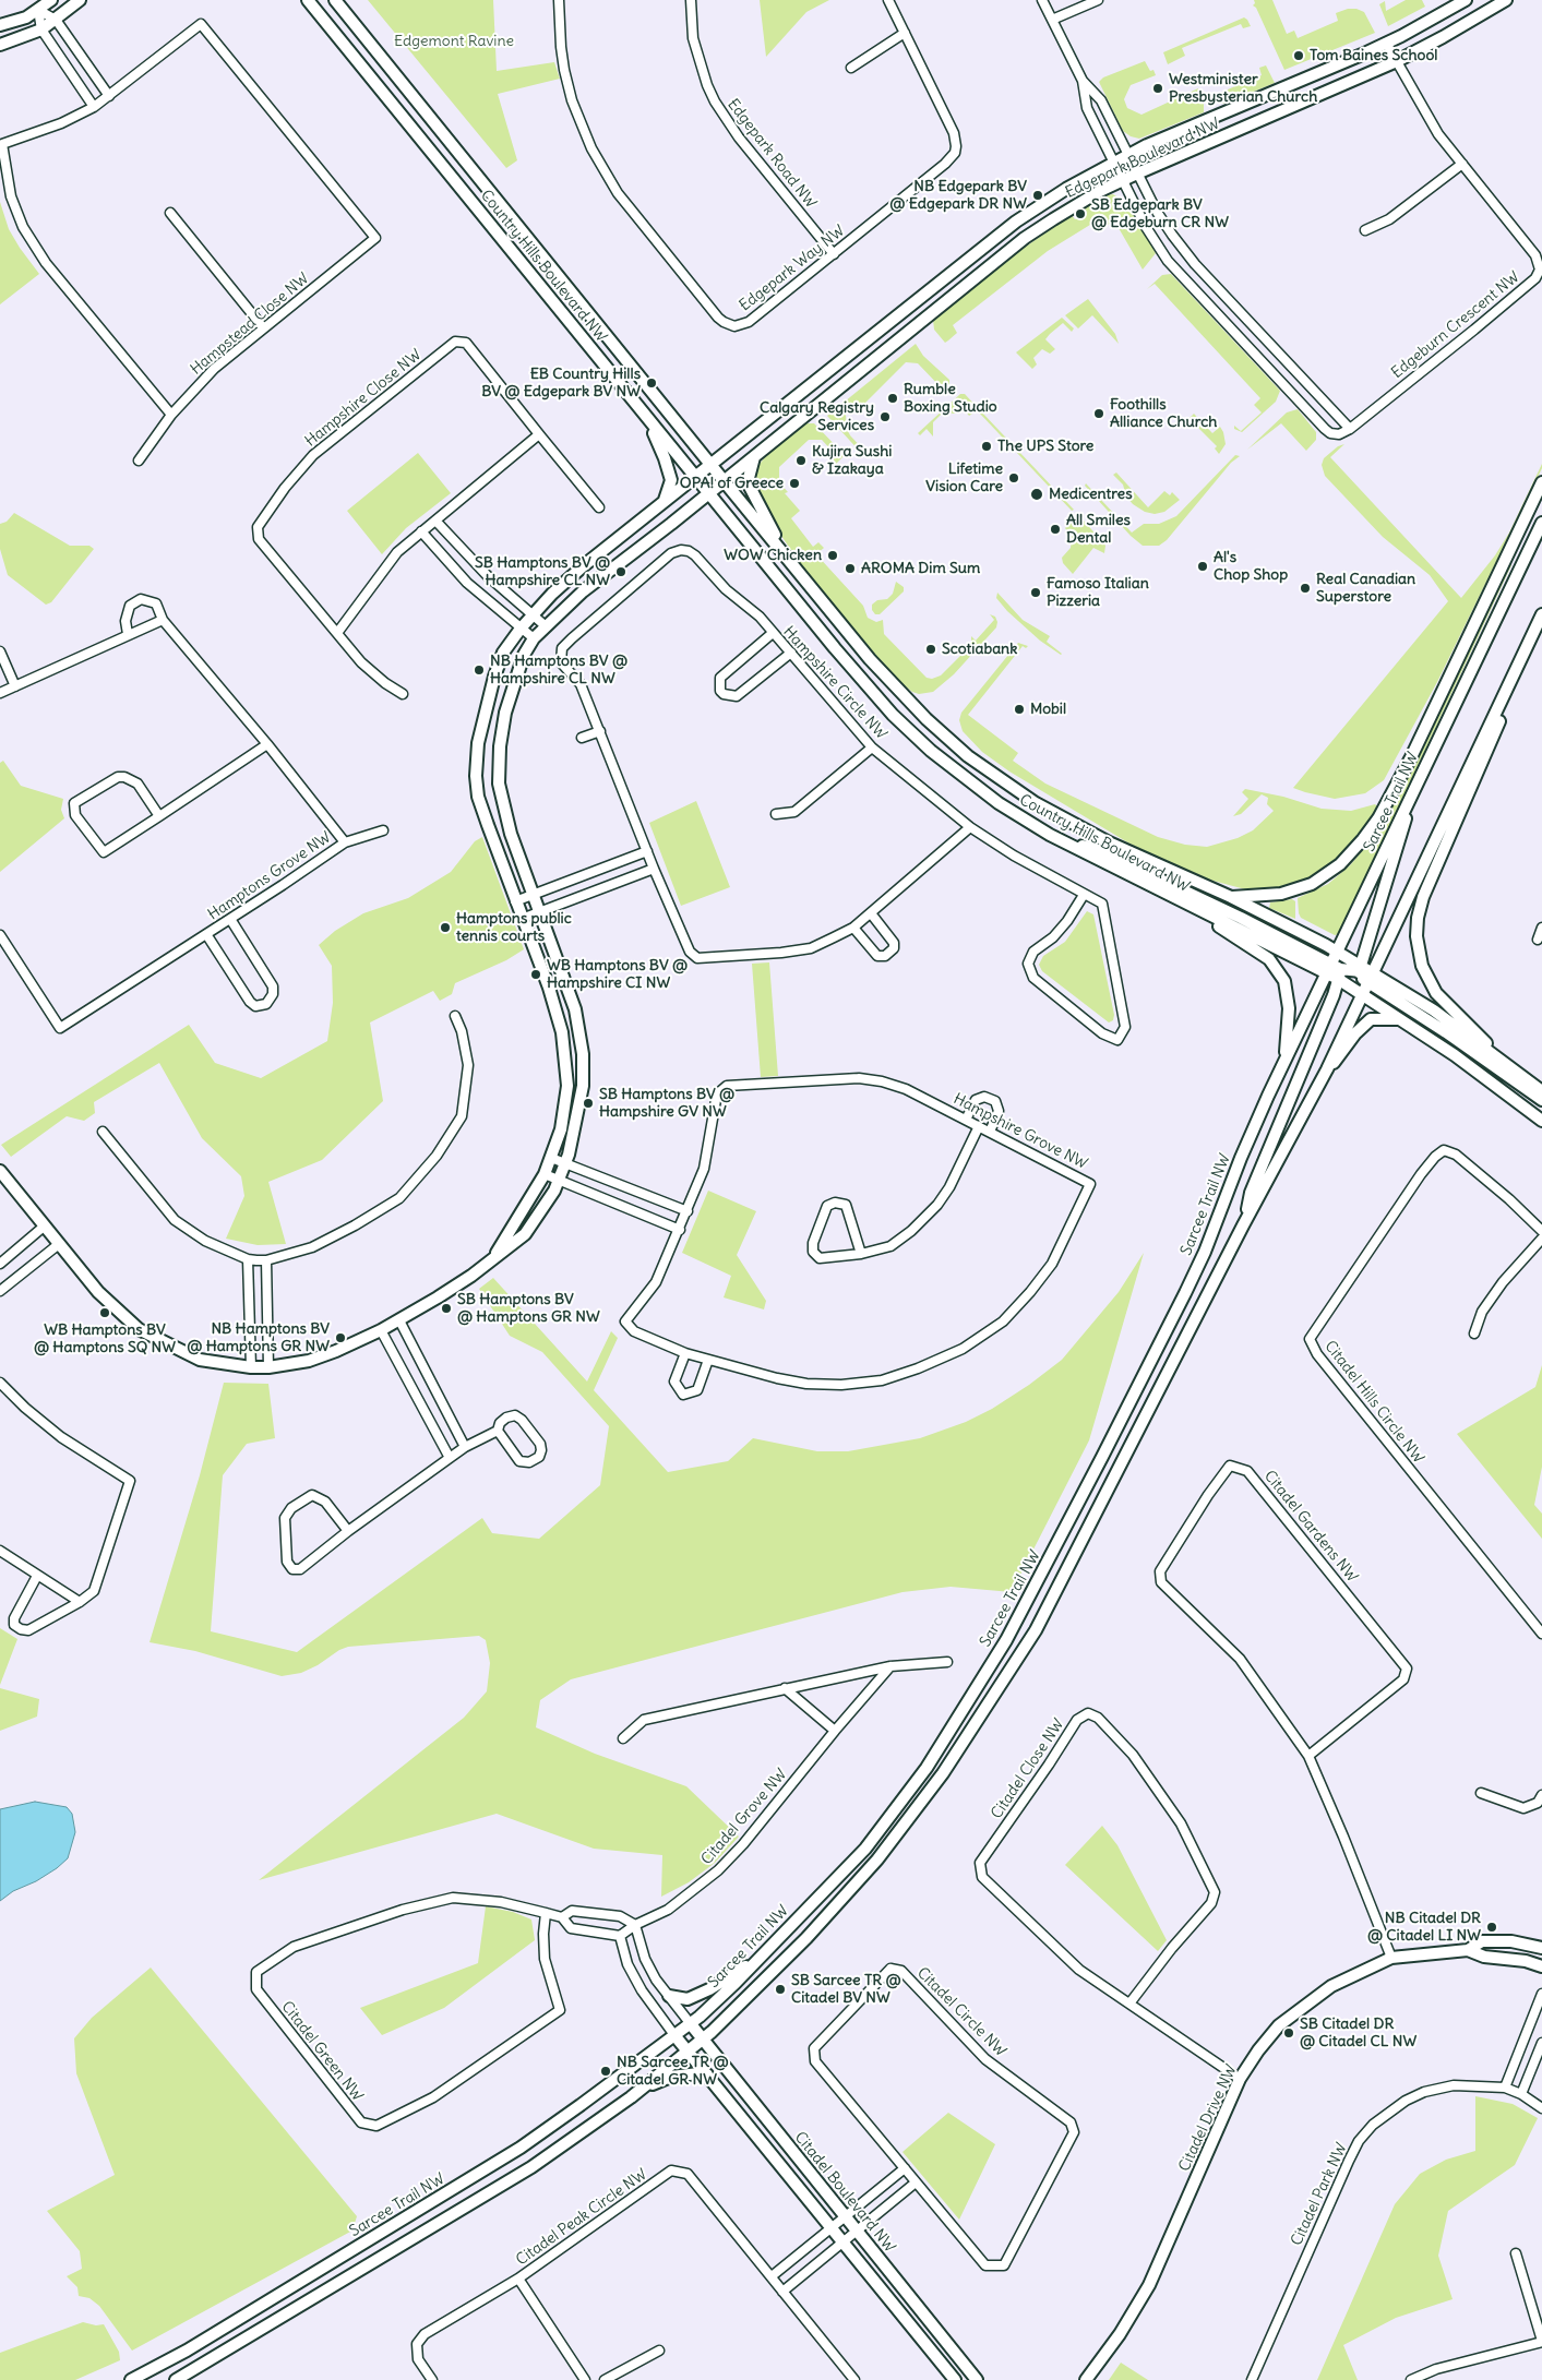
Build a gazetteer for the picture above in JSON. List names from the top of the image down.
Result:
{
  "streets": {
    "main road": [
      "Edgepark Boulevard NW",
      "Country Hills Boulevard NW",
      "Sarcee Trail NW",
      "Citadel Drive NW",
      "Citadel Boulevard NW"
    ],
    "street": [
      "Edgepark Road NW",
      "Edgepark Way NW",
      "Hampstead Close NW",
      "Edgeburn Crescent NW",
      "Hampshire Close NW",
      "Hampshire Circle NW",
      "Hamptons Grove NW",
      "Hampshire Grove NW",
      "Citadel Hills Circle NW",
      "Citadel Gardens NW",
      "Citadel Close NW",
      "Citadel Grove NW",
      "Citadel Circle NW",
      "Citadel Green NW",
      "Citadel Park NW",
      "Citadel Peak Circle NW"
    ]
  },
  "crossings": [
    ["Edgepark Road NW", "Edgepark Way NW"],
    ["Edgepark Boulevard NW", "Country Hills Boulevard NW"],
    ["Edgepark Boulevard NW", "Edgeburn Crescent NW"],
    ["Country Hills Boulevard NW", "Sarcee Trail NW"],
    ["Sarcee Trail NW", "Citadel Boulevard NW"],
    ["Citadel Gardens NW", "Citadel Drive NW"],
    ["Citadel Close NW", "Citadel Drive NW"],
    ["Citadel Grove NW", "Citadel Green NW"]
  ],
  "parks": ["Edgemont Ravine"],
  "places": [
    "Tom Baines School",
    "Westminister Presbysterian Church",
    "NB Edgepark BV @ Edgepark DR NW",
    "SB Edgepark BV @ Edgeburn CR NW",
    "EB Country Hills BV @ Edgepark BV NW",
    "Rumble Boxing Studio",
    "Foothills Alliance Church",
    "Calgary Registry Services",
    "The UPS Store",
    "Kujira Sushi & Izakaya",
    "Lifetime Vision Care",
    "OPA! of Greece",
    "Medicentres",
    "All Smiles Dental",
    "WOW Chicken",
    "Al's Chop Shop",
    "AROMA Dim Sum",
    "SB Hamptons BV @ Hampshire CL NW",
    "Real Canadian Superstore",
    "Famoso Italian Pizzeria",
    "Scotiabank",
    "NB Hamptons BV @ Hampshire CL NW",
    "Mobil",
    "Hamptons public tennis courts",
    "WB Hamptons BV @ Hampshire CI NW",
    "SB Hamptons BV @ Hampshire GV NW",
    "SB Hamptons BV @ Hamptons GR NW",
    "WB Hamptons BV @ Hamptons SQ NW",
    "NB Hamptons BV @ Hamptons GR NW",
    "NB Citadel DR @ Citadel LI NW",
    "SB Sarcee TR @ Citadel BV NW",
    "SB Citadel DR @ Citadel CL NW",
    "NB Sarcee TR @ Citadel GR NW"
  ]
}
